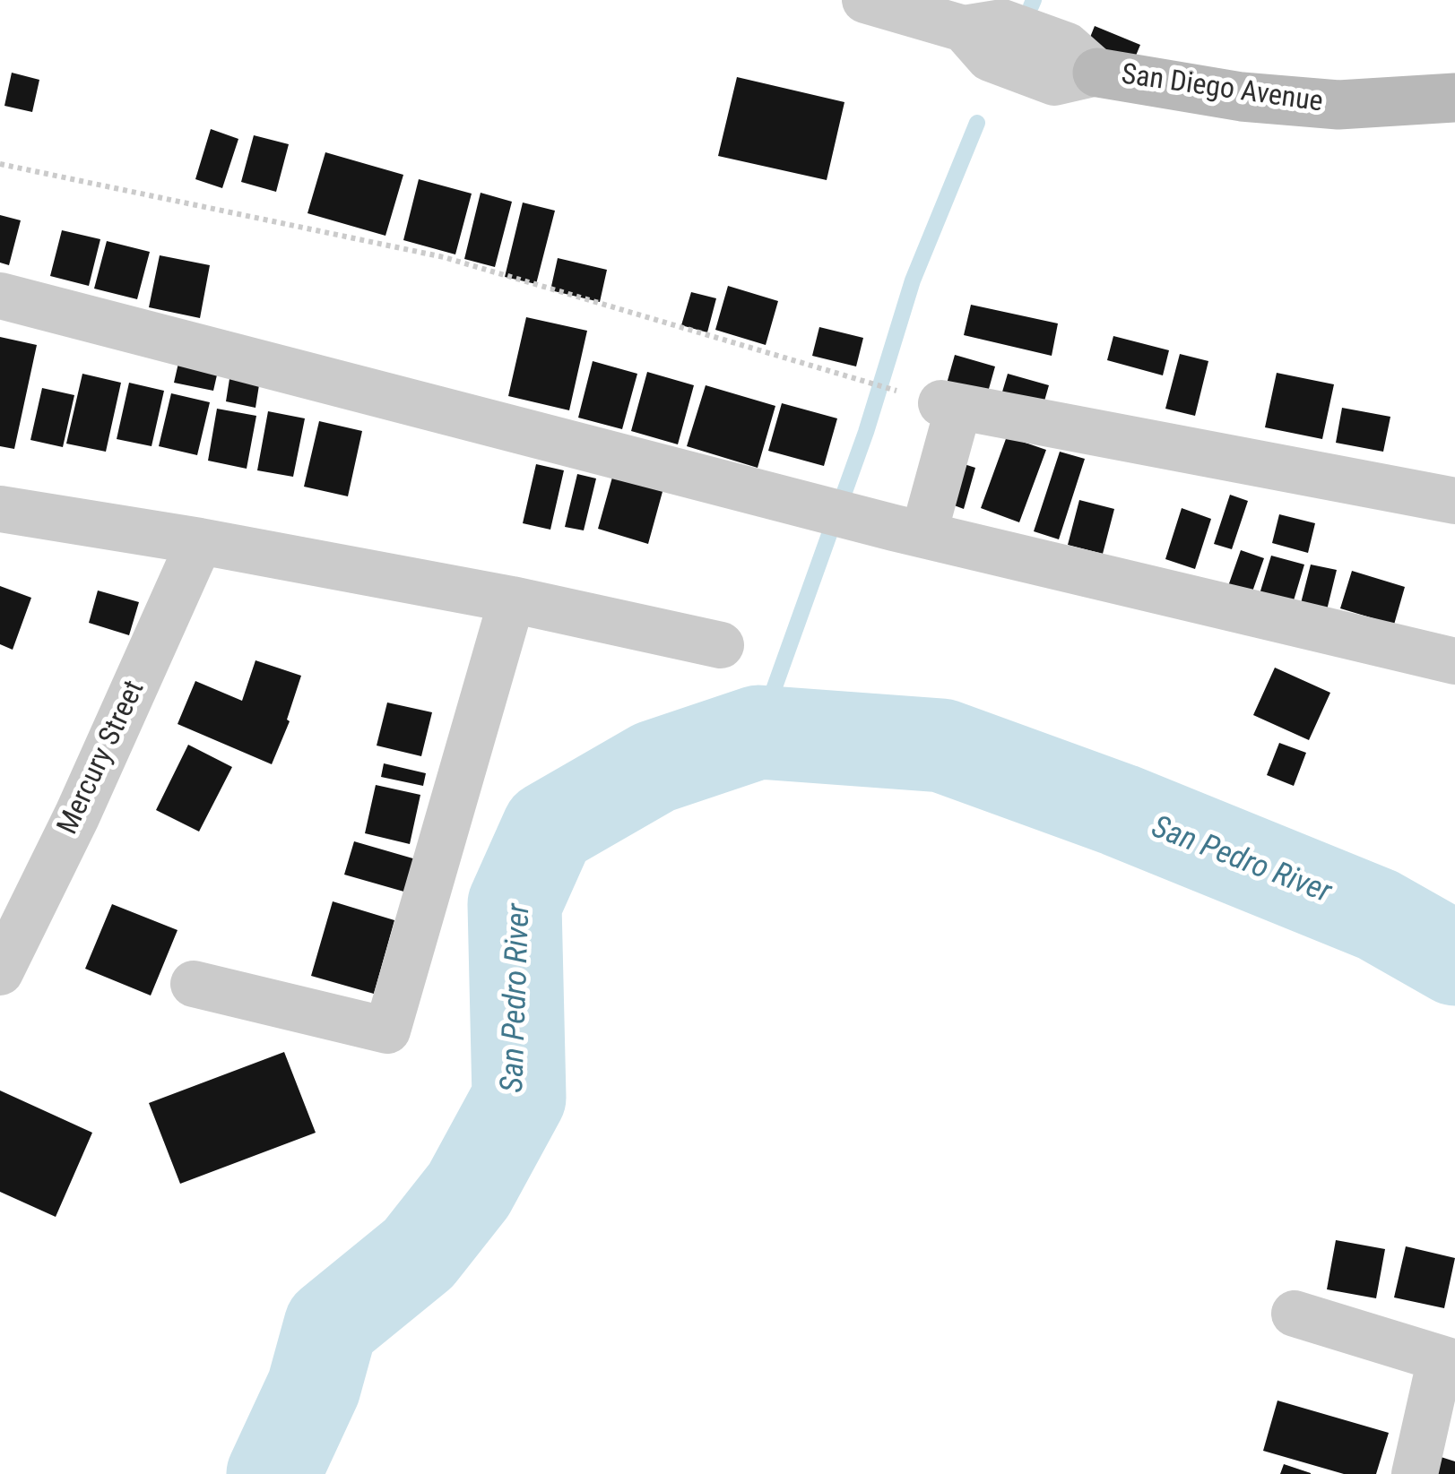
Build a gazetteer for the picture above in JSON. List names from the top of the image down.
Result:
{
  "streets": {
    "street": ["San Diego Avenue", "Mercury Street"]
  },
  "water": ["San Pedro River"]
}
